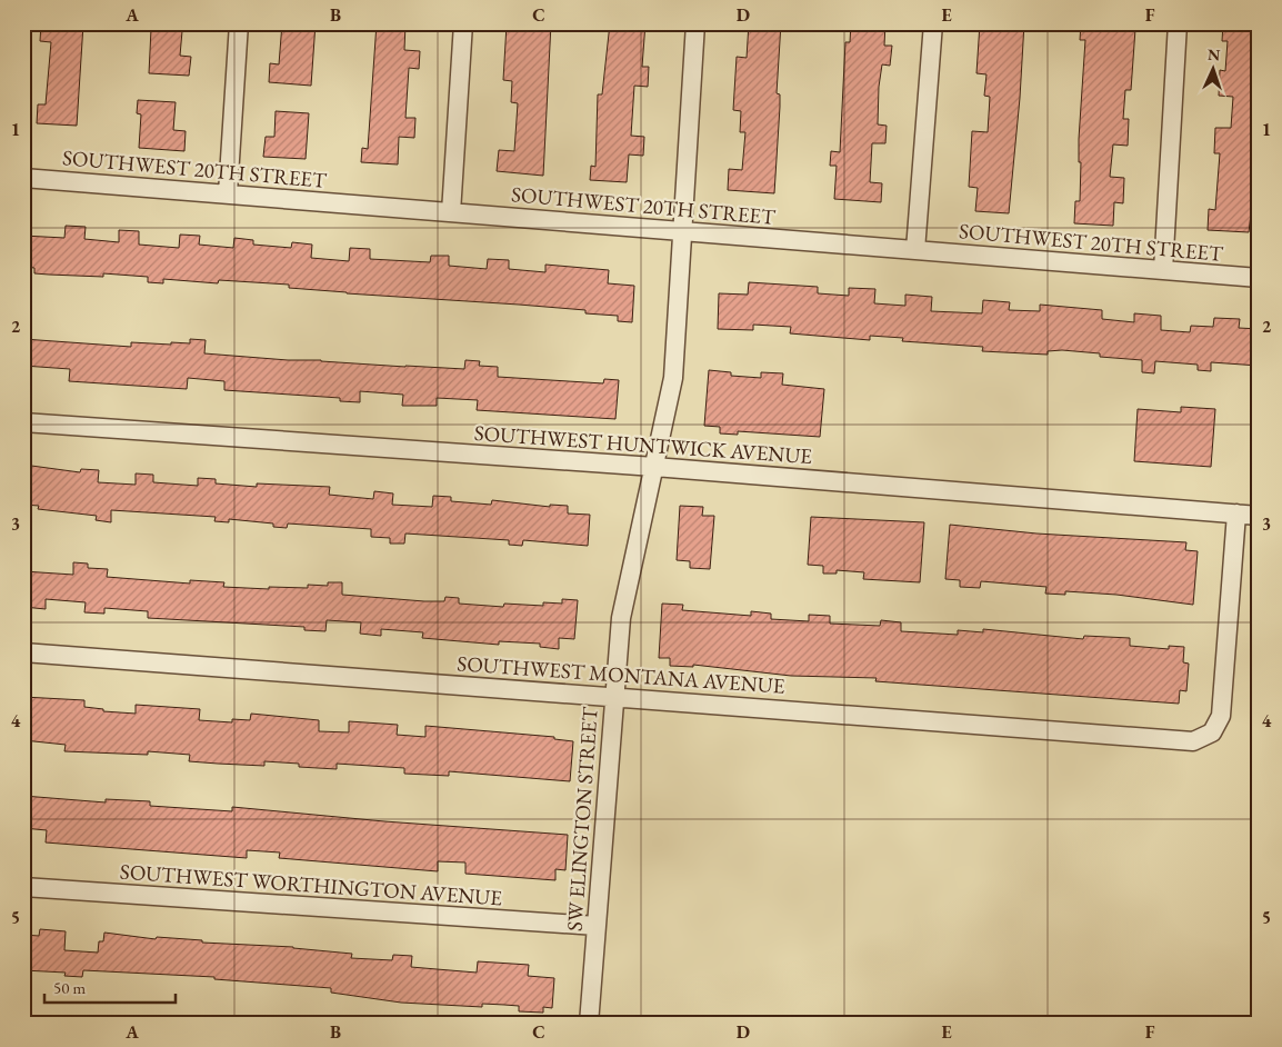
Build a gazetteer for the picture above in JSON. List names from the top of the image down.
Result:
{
  "streets": {
    "street": [
      "SOUTHWEST 20TH STREET",
      "SOUTHWEST HUNTWICK AVENUE",
      "SOUTHWEST MONTANA AVENUE",
      "SW ELINGTON STREET",
      "SOUTHWEST WORTHINGTON AVENUE"
    ]
  },
  "crossings": [
    ["SOUTHWEST 20TH STREET", "SW ELINGTON STREET"],
    ["SOUTHWEST HUNTWICK AVENUE", "SOUTHWEST MONTANA AVENUE"],
    ["SOUTHWEST HUNTWICK AVENUE", "SW ELINGTON STREET"],
    ["SOUTHWEST MONTANA AVENUE", "SW ELINGTON STREET"],
    ["SW ELINGTON STREET", "SOUTHWEST WORTHINGTON AVENUE"]
  ],
  "scale_bar": "50 m",
  "north": "top",
  "grid": {
    "columns": [
      "A",
      "B",
      "C",
      "D",
      "E",
      "F"
    ],
    "rows": [
      "1",
      "2",
      "3",
      "4",
      "5"
    ]
  }
}
